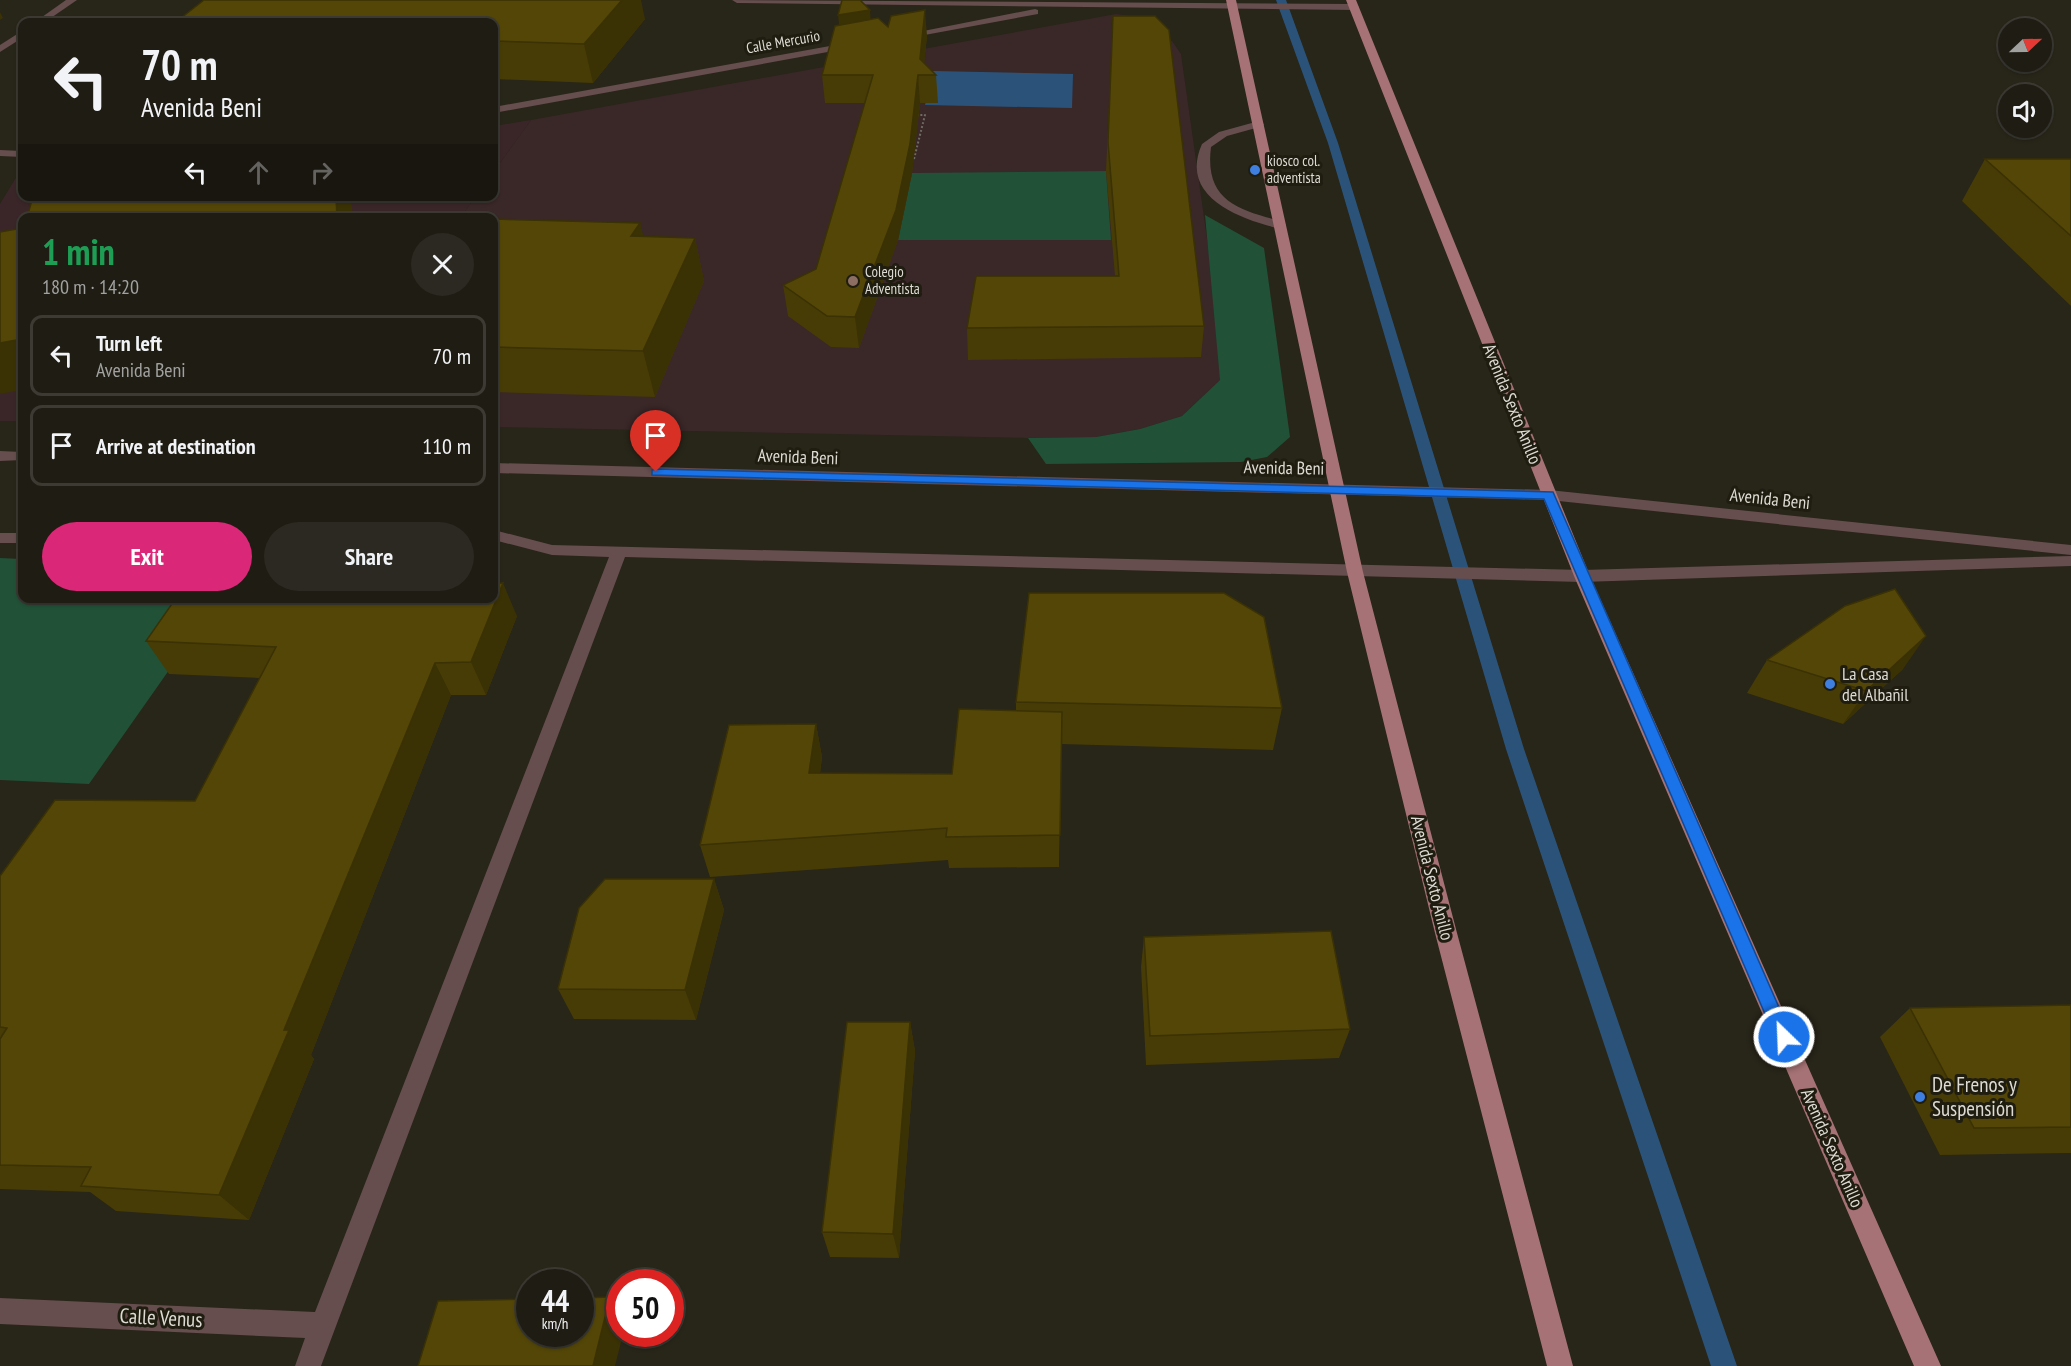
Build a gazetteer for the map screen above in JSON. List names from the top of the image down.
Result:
{
  "streets": {
    "main road": ["Avenida Sexto Anillo"],
    "street": ["Calle Mercurio", "Avenida Beni", "Calle Venus"]
  },
  "crossings": [
    ["Avenida Sexto Anillo", "Avenida Beni"]
  ],
  "places": [
    "kiosco col. adventista",
    "Colegio Adventista",
    "La Casa del Albañil",
    "De Frenos y Suspensión"
  ],
  "north": "right",
  "page": {
    "turn": ["70 m", "Avenida Beni"],
    "heading": ["1 min", "180 m · 14:20"],
    "list": [
      {
        "name": "Turn left",
        "note": "Avenida Beni",
        "value": "70 m"
      },
      {
        "name": "Arrive at destination",
        "value": "110 m"
      }
    ],
    "buttons": ["Exit", "Share"],
    "speed": "44 km/h",
    "limit": "50"
  }
}
